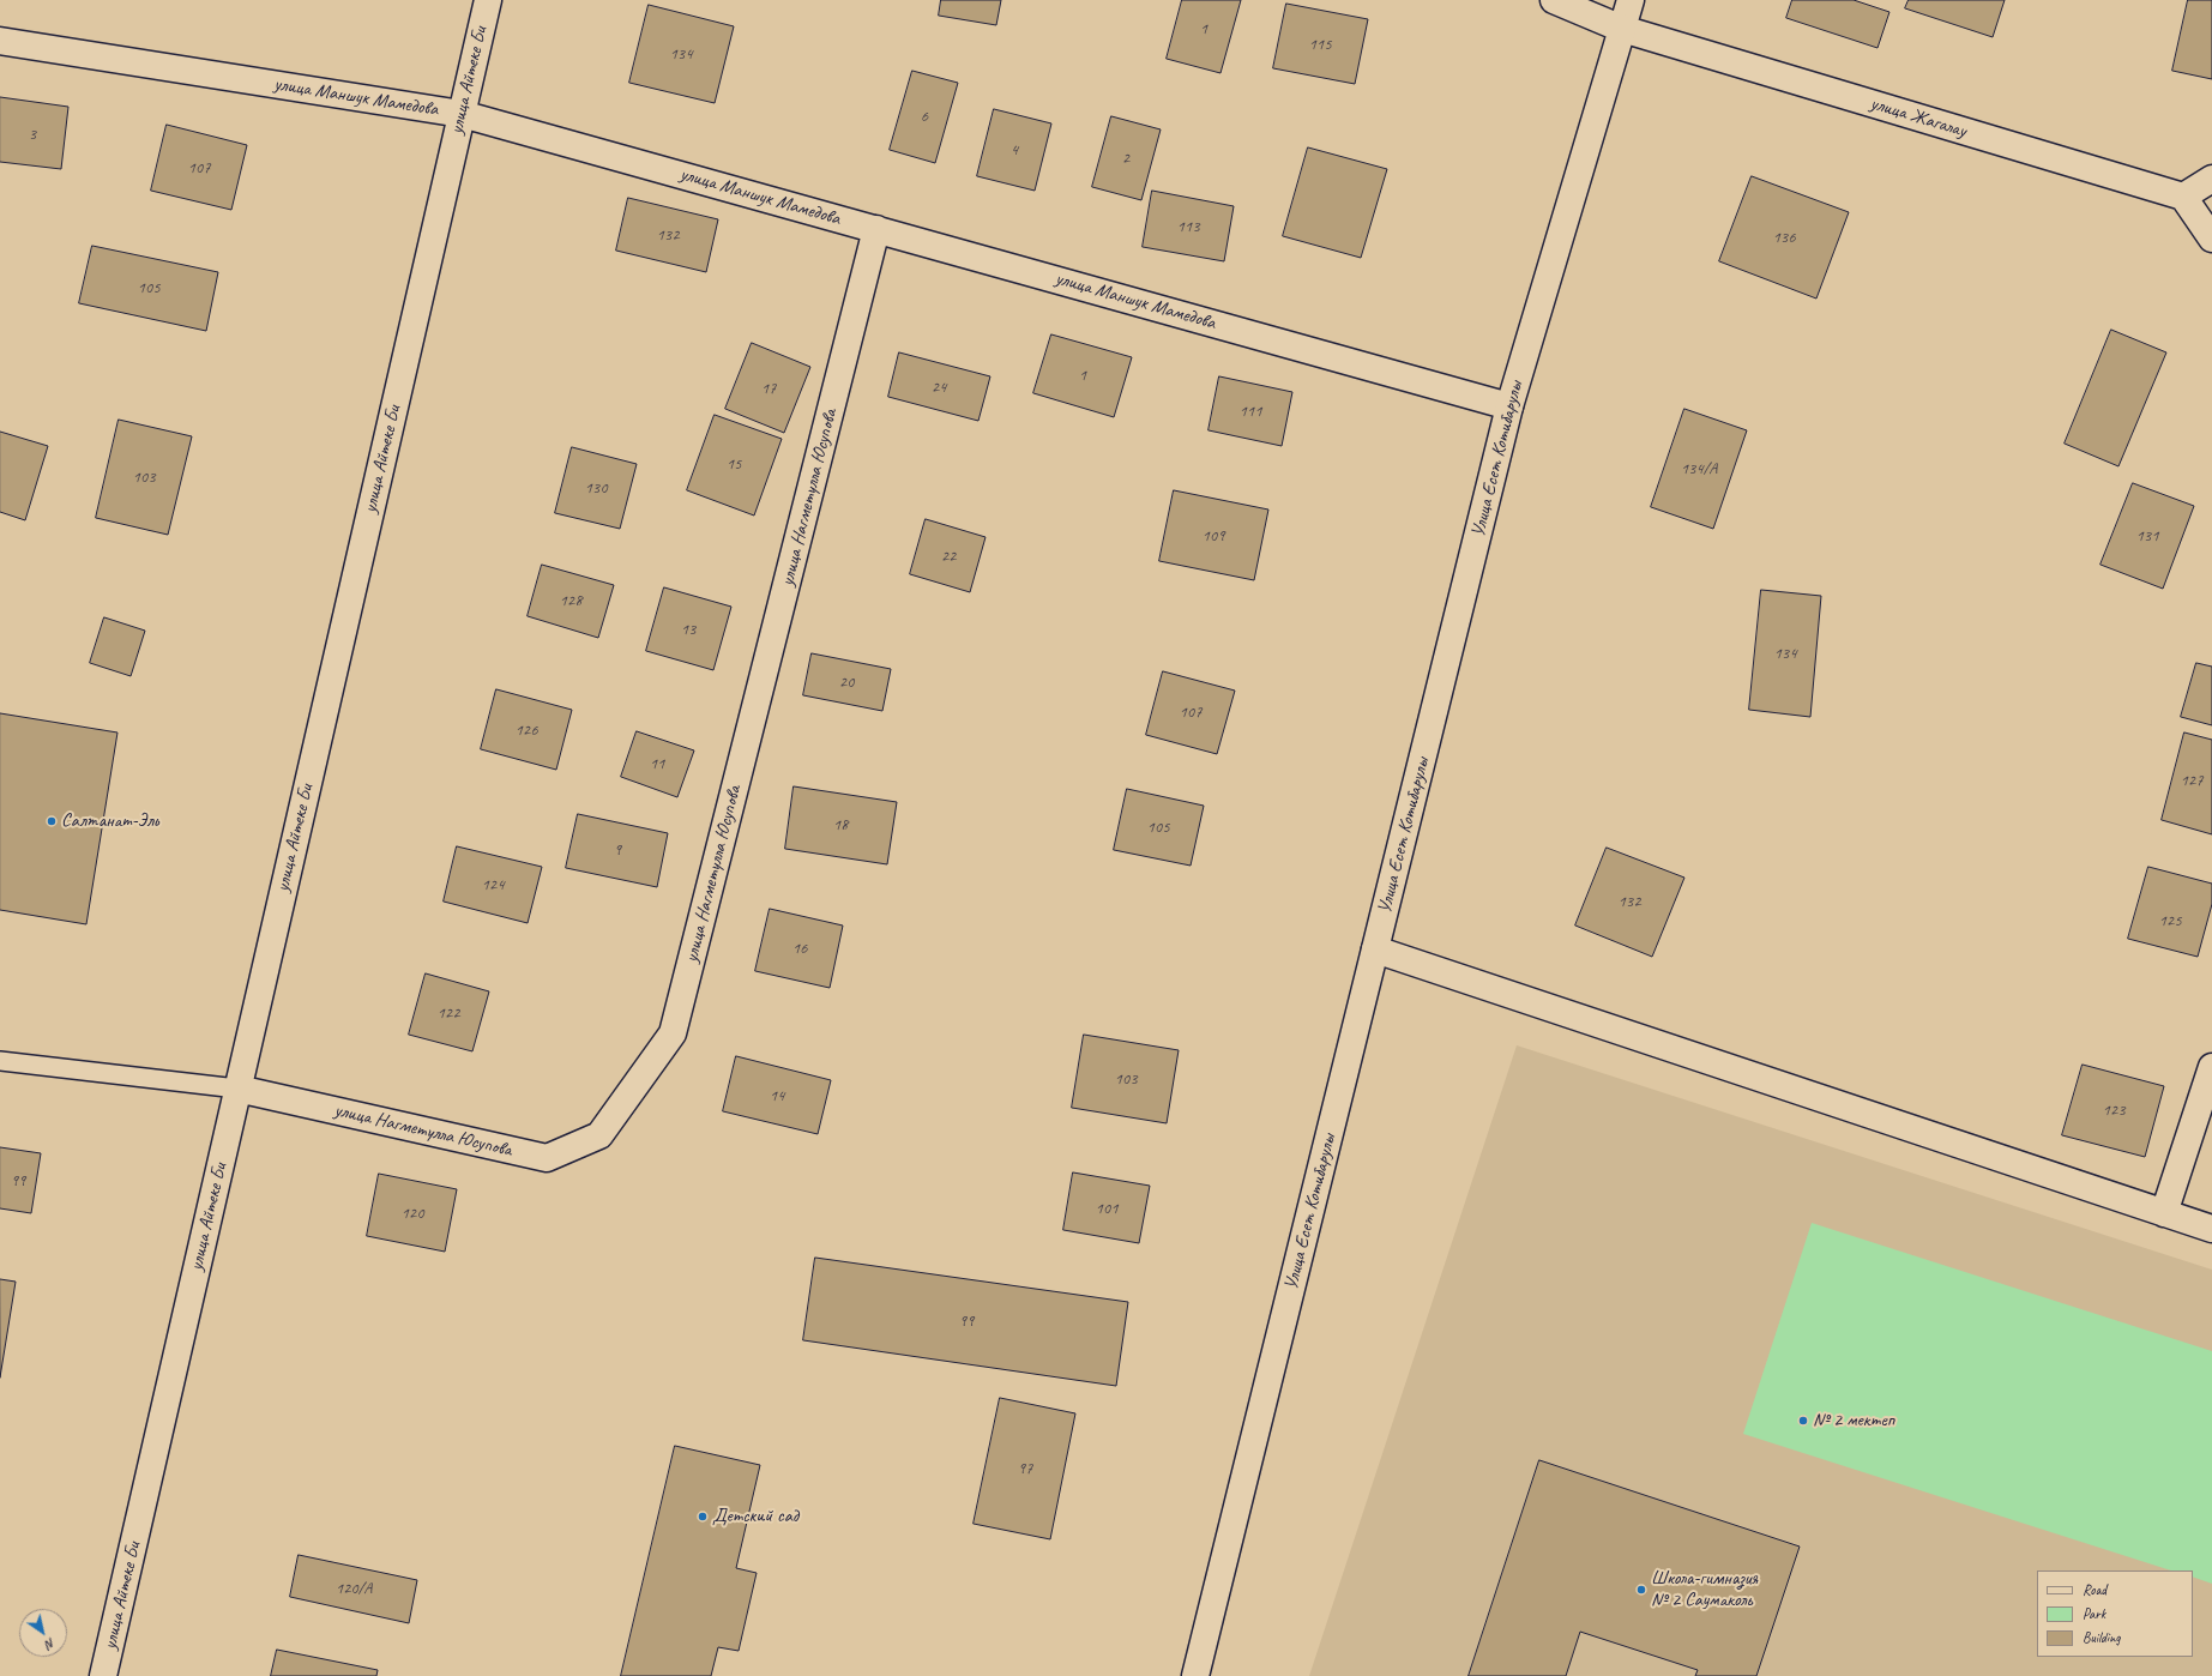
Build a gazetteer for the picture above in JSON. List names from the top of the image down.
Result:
{
  "streets": {
    "street": [
      "улица Айтеке Би",
      "улица Маншук Мамедова",
      "улица Жагалау",
      "Улица Есет Котибарулы",
      "улица Нагметулла Юсупова"
    ]
  },
  "crossings": [
    ["улица Айтеке Би", "улица Маншук Мамедова"],
    ["улица Айтеке Би", "улица Нагметулла Юсупова"],
    ["улица Маншук Мамедова", "Улица Есет Котибарулы"],
    ["улица Маншук Мамедова", "улица Нагметулла Юсупова"],
    ["улица Жагалау", "Улица Есет Котибарулы"]
  ],
  "places": [
    "Салтанат-Эль",
    "№ 2 мектеп",
    "Детский сад",
    "Школа-гимназия № 2 Саумаколь"
  ],
  "house_numbers": [
    "1",
    "115",
    "134",
    "6",
    "3",
    "4",
    "2",
    "107",
    "113",
    "132",
    "136",
    "105",
    "1",
    "24",
    "17",
    "111",
    "15",
    "134/А",
    "103",
    "130",
    "109",
    "131",
    "22",
    "128",
    "13",
    "134",
    "20",
    "107",
    "126",
    "11",
    "127",
    "18",
    "105",
    "9",
    "124",
    "132",
    "125",
    "16",
    "122",
    "103",
    "14",
    "123",
    "99",
    "101",
    "120",
    "99",
    "97",
    "120/А"
  ],
  "legend": ["Road", "Park", "Building"],
  "north": "bottom right"
}
